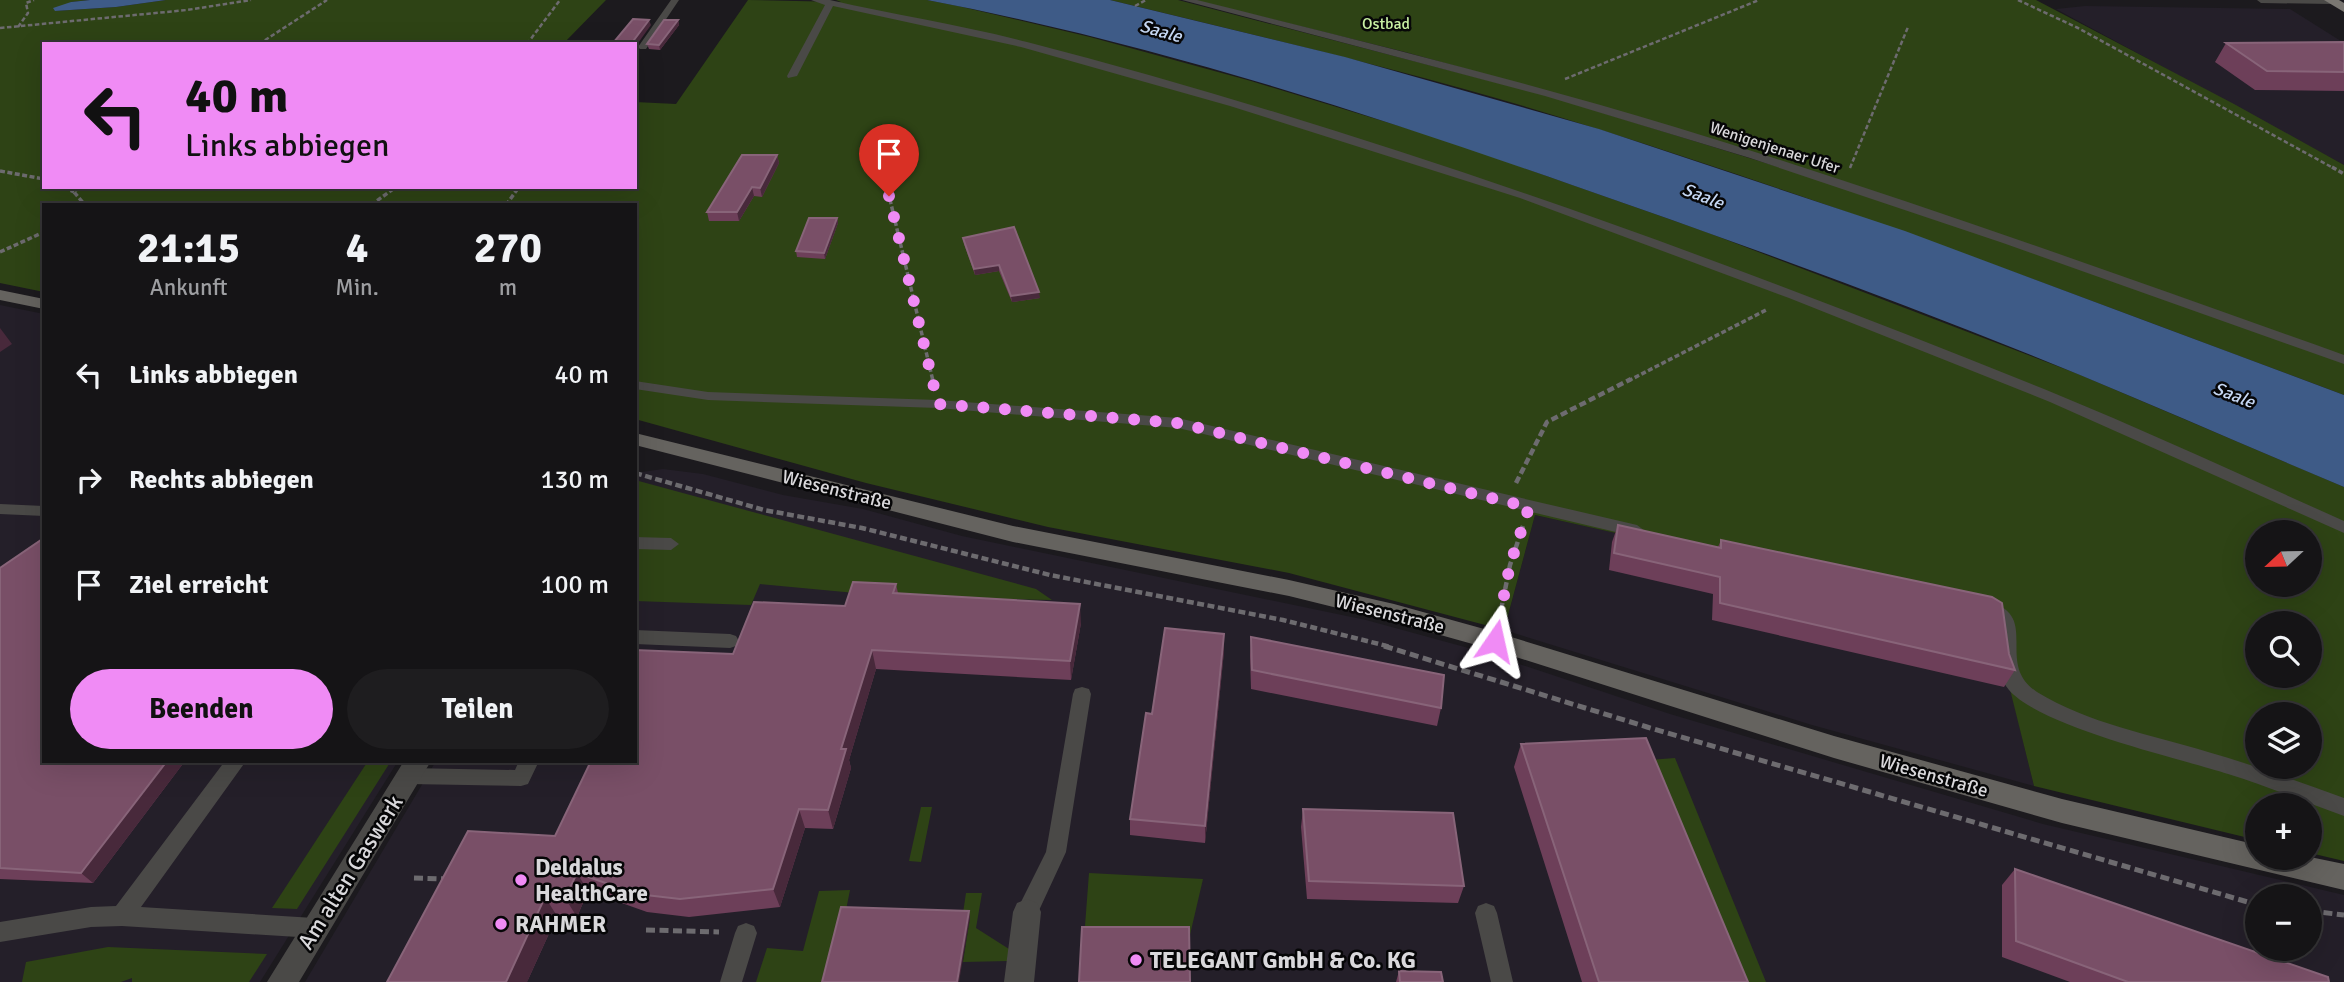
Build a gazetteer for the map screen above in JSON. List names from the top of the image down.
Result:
{
  "streets": {
    "street": ["Wiesenstraße", "Am alten Gaswerk"],
    "lane": ["Wenigenjenaer Ufer"]
  },
  "water": ["Saale"],
  "parks": ["Ostbad"],
  "places": ["Deldalus HealthCare", "RAHMER", "TELEGANT GmbH & Co. KG"],
  "north": "left",
  "page": {
    "turn": ["40 m", "Links abbiegen"],
    "eta": [
      "21:15",
      "Ankunft",
      "4",
      "Min.",
      "270",
      "m"
    ],
    "list": [
      {
        "name": "Links abbiegen",
        "value": "40 m"
      },
      {
        "name": "Rechts abbiegen",
        "value": "130 m"
      },
      {
        "name": "Ziel erreicht",
        "value": "100 m"
      }
    ],
    "map_buttons": ["+", "−"],
    "buttons": ["Beenden", "Teilen"]
  }
}
